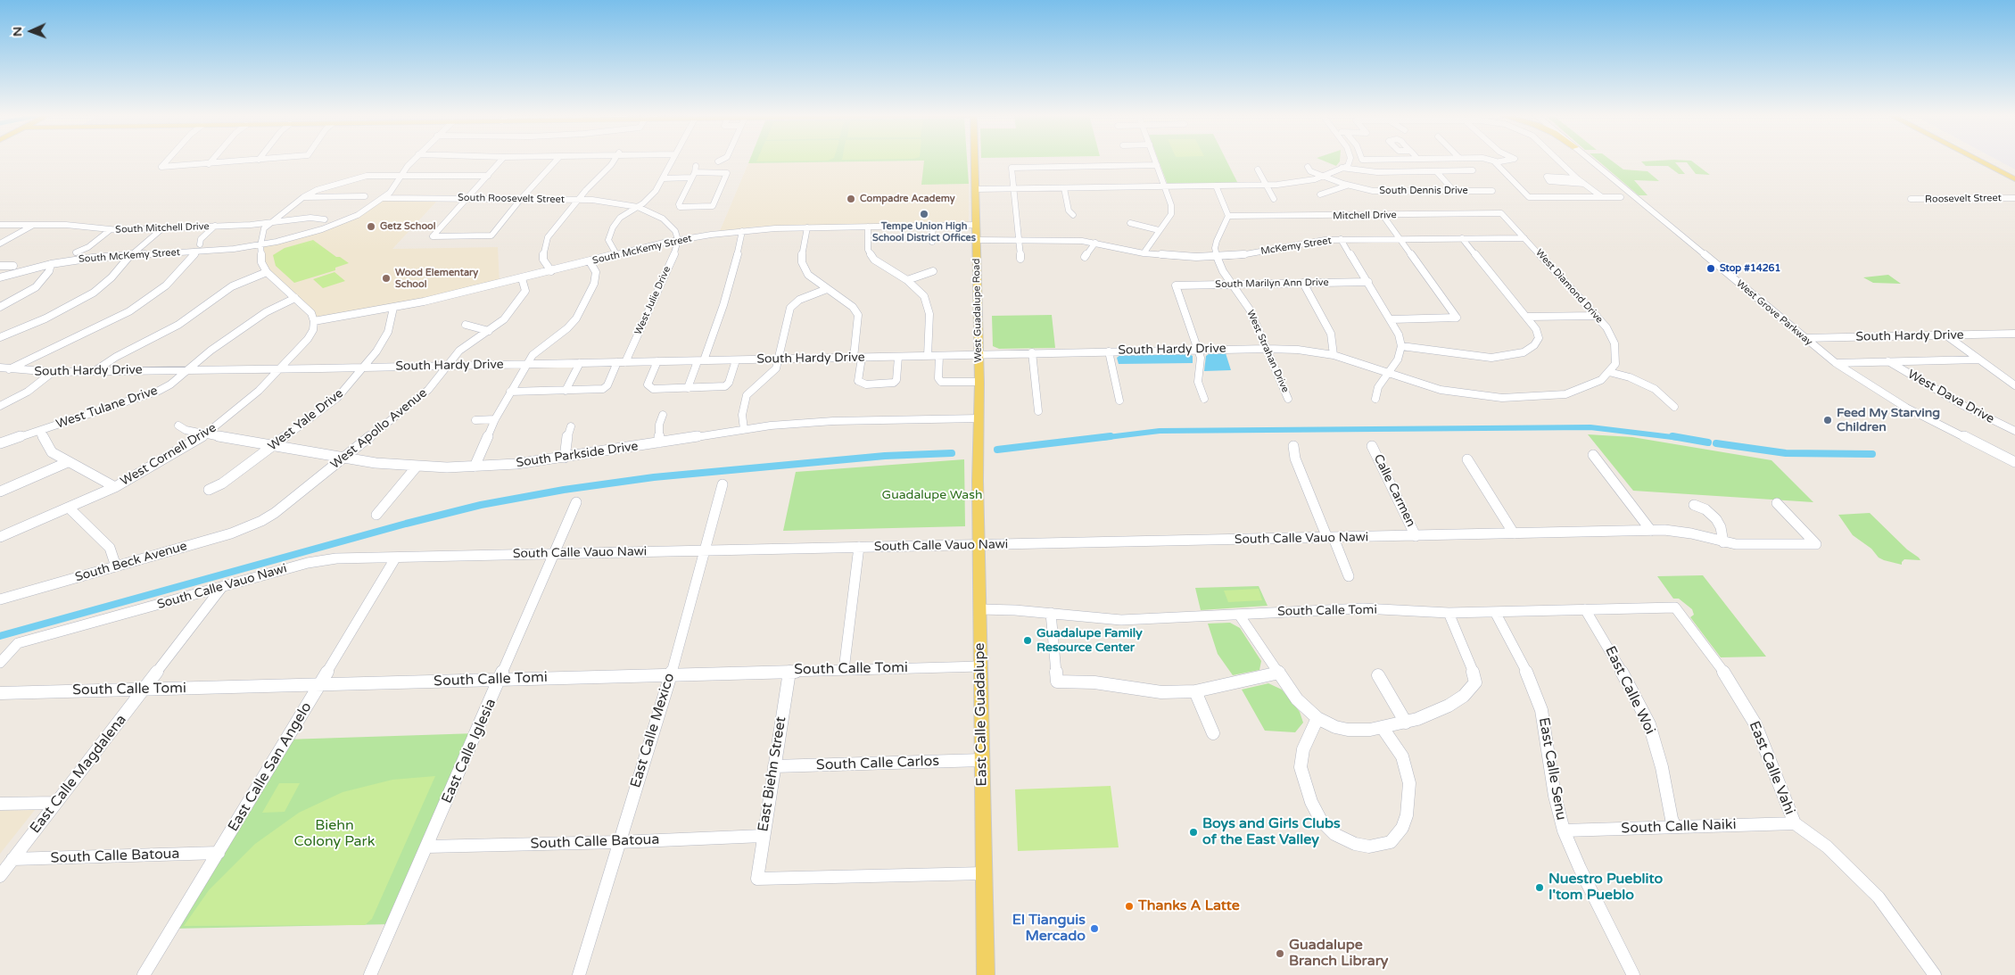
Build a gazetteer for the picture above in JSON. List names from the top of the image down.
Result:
{
  "streets": {
    "main road": ["West Guadalupe Road", "East Calle Guadalupe"],
    "street": [
      "South Dennis Drive",
      "South Roosevelt Street",
      "Roosevelt Street",
      "Mitchell Drive",
      "South Mitchell Drive",
      "McKemy Street",
      "South McKemy Street",
      "South Marilyn Ann Drive",
      "West Diamond Drive",
      "West Julie Drive",
      "West Grove Parkway",
      "South Hardy Drive",
      "West Strahan Drive",
      "West Dava Drive",
      "West Tulane Drive",
      "West Yale Drive",
      "West Apollo Avenue",
      "West Cornell Drive",
      "South Parkside Drive",
      "Calle Carmen",
      "South Calle Vauo Nawi",
      "South Beck Avenue",
      "South Calle Tomi",
      "East Calle Woi",
      "East Calle Mexico",
      "East Calle Iglesia",
      "South Calle Carlos",
      "East Calle San Angelo",
      "East Calle Vahi",
      "East Calle Senu",
      "East Calle Magdalena",
      "East Biehn Street",
      "South Calle Naiki",
      "South Calle Batoua"
    ]
  },
  "crossings": [
    ["Mitchell Drive", "West Diamond Drive"],
    ["McKemy Street", "West Diamond Drive"],
    ["McKemy Street", "West Guadalupe Road"],
    ["McKemy Street", "West Strahan Drive"],
    ["South McKemy Street", "West Julie Drive"],
    ["South McKemy Street", "West Guadalupe Road"],
    ["South McKemy Street", "West Yale Drive"],
    ["South McKemy Street", "West Apollo Avenue"],
    ["South McKemy Street", "West Cornell Drive"],
    ["South Marilyn Ann Drive", "South Hardy Drive"],
    ["South Marilyn Ann Drive", "West Strahan Drive"],
    ["West Diamond Drive", "South Hardy Drive"],
    ["West Julie Drive", "South Hardy Drive"],
    ["West Guadalupe Road", "South Hardy Drive"],
    ["West Guadalupe Road", "South Parkside Drive"],
    ["West Guadalupe Road", "East Calle Guadalupe"],
    ["West Grove Parkway", "South Hardy Drive"],
    ["South Hardy Drive", "West Strahan Drive"],
    ["South Hardy Drive", "West Tulane Drive"],
    ["South Hardy Drive", "West Yale Drive"],
    ["South Hardy Drive", "West Apollo Avenue"],
    ["South Hardy Drive", "West Cornell Drive"],
    ["West Yale Drive", "South Parkside Drive"],
    ["West Apollo Avenue", "South Parkside Drive"],
    ["West Apollo Avenue", "South Beck Avenue"],
    ["West Cornell Drive", "South Parkside Drive"],
    ["Calle Carmen", "South Calle Vauo Nawi"],
    ["South Calle Vauo Nawi", "East Calle Guadalupe"],
    ["South Calle Vauo Nawi", "East Calle Mexico"],
    ["South Calle Vauo Nawi", "East Calle Iglesia"],
    ["South Calle Vauo Nawi", "East Calle San Angelo"],
    ["South Calle Vauo Nawi", "East Calle Magdalena"],
    ["South Calle Tomi", "East Calle Woi"],
    ["South Calle Tomi", "East Calle Guadalupe"],
    ["South Calle Tomi", "East Calle Mexico"],
    ["South Calle Tomi", "East Calle Iglesia"],
    ["South Calle Tomi", "East Calle San Angelo"],
    ["South Calle Tomi", "East Calle Vahi"],
    ["South Calle Tomi", "East Calle Senu"],
    ["South Calle Tomi", "East Calle Magdalena"],
    ["South Calle Tomi", "East Biehn Street"],
    ["East Calle Woi", "South Calle Naiki"],
    ["East Calle Guadalupe", "South Calle Carlos"],
    ["East Calle Guadalupe", "East Biehn Street"],
    ["East Calle Mexico", "South Calle Batoua"],
    ["East Calle Iglesia", "South Calle Batoua"],
    ["South Calle Carlos", "East Biehn Street"],
    ["East Calle San Angelo", "South Calle Batoua"],
    ["East Calle Vahi", "South Calle Naiki"],
    ["East Calle Senu", "South Calle Naiki"],
    ["East Calle Magdalena", "South Calle Batoua"],
    ["East Biehn Street", "South Calle Batoua"]
  ],
  "parks": ["Guadalupe Wash", "Biehn Colony Park"],
  "places": [
    "Compadre Academy",
    "Tempe Union High School District Offices",
    "Getz School",
    "Stop #14261",
    "Wood Elementary School",
    "Feed My Starving Children",
    "Guadalupe Family Resource Center",
    "Boys and Girls Clubs of the East Valley",
    "Nuestro Pueblito I'tom Pueblo",
    "Thanks A Latte",
    "El Tianguis Mercado",
    "Guadalupe Branch Library"
  ],
  "north": "left"
}
